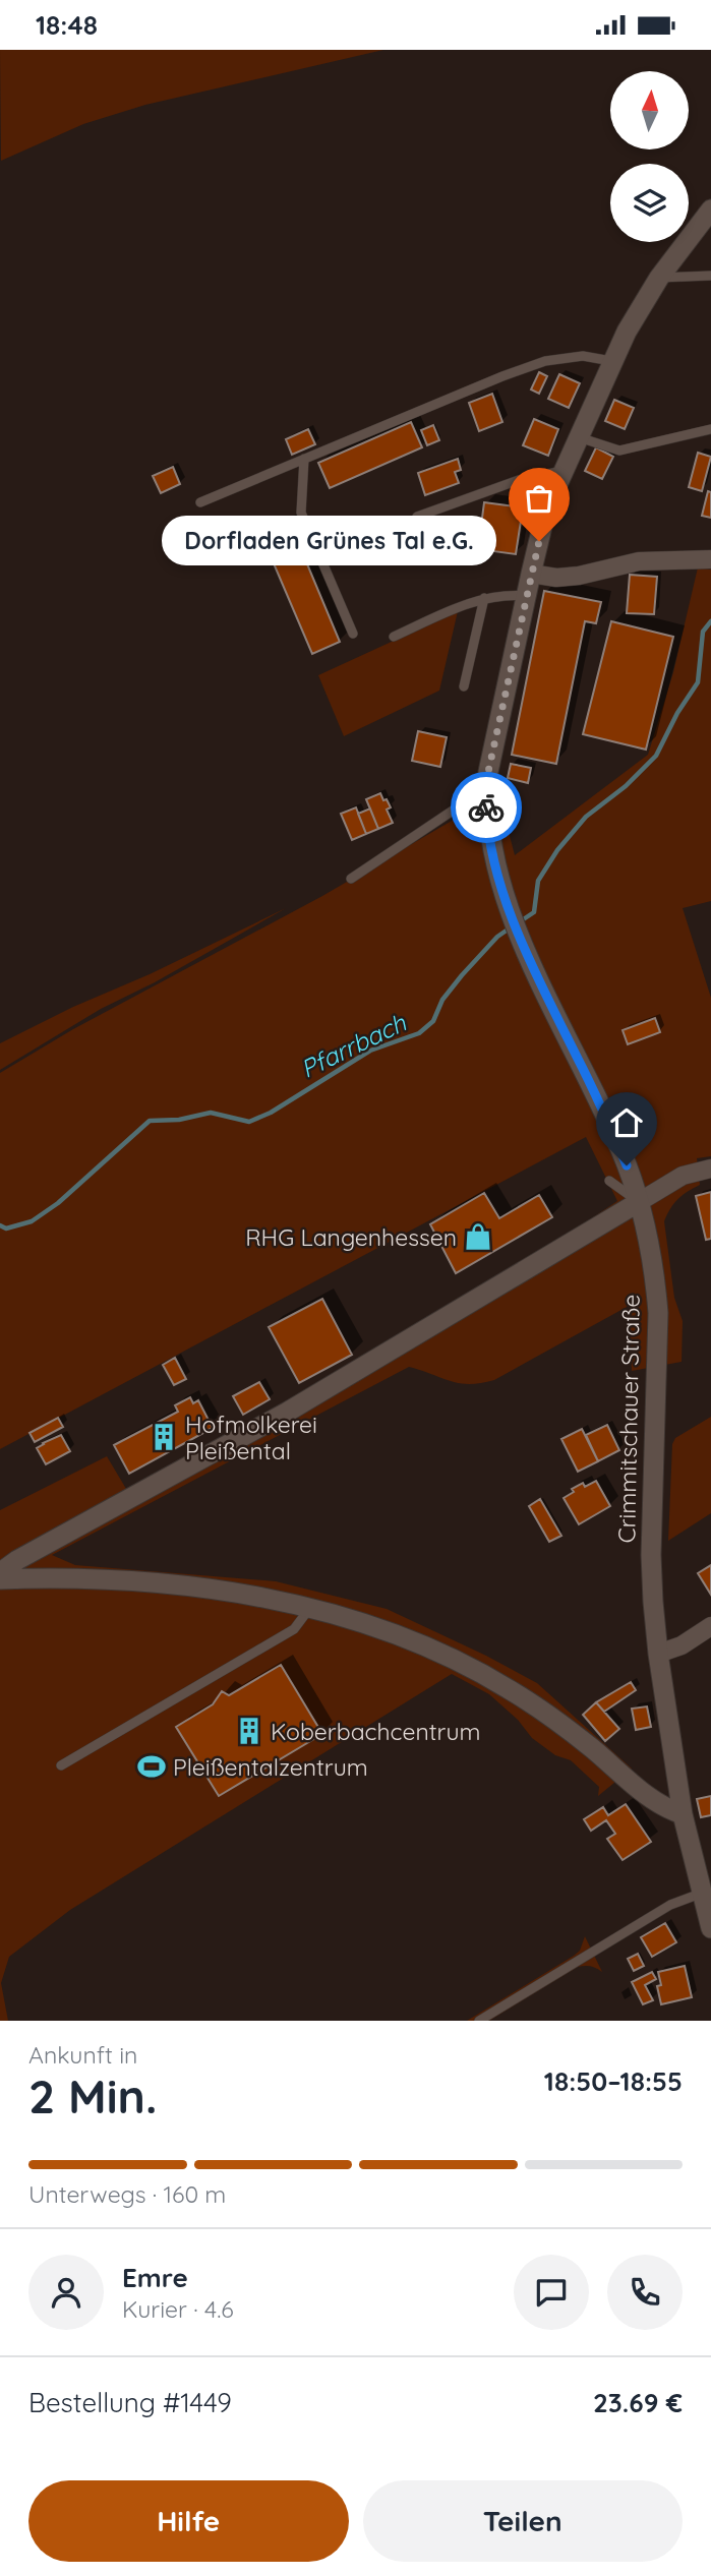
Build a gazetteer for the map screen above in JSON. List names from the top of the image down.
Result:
{
  "streets": {
    "street": ["Crimmitschauer Straße"]
  },
  "water": ["Pfarrbach"],
  "places": {
    "other": ["Dorfladen Grünes Tal e.G."],
    "shop": ["RHG Langenhessen"],
    "building": ["Hofmolkerei Pleißental", "Koberbachcentrum"],
    "sports": ["Pleißentalzentrum"]
  },
  "north": "top",
  "page": {
    "status": "18:48",
    "bubble": "Dorfladen Grünes Tal e.G.",
    "heading": ["2 Min.", "Ankunft in", "18:50–18:55"],
    "panel": [
      "Emre",
      "Kurier · 4.6",
      "Bestellung #1449",
      "23.69 €"
    ],
    "bar": "Unterwegs · 160 m",
    "buttons": ["Hilfe", "Teilen"]
  }
}
